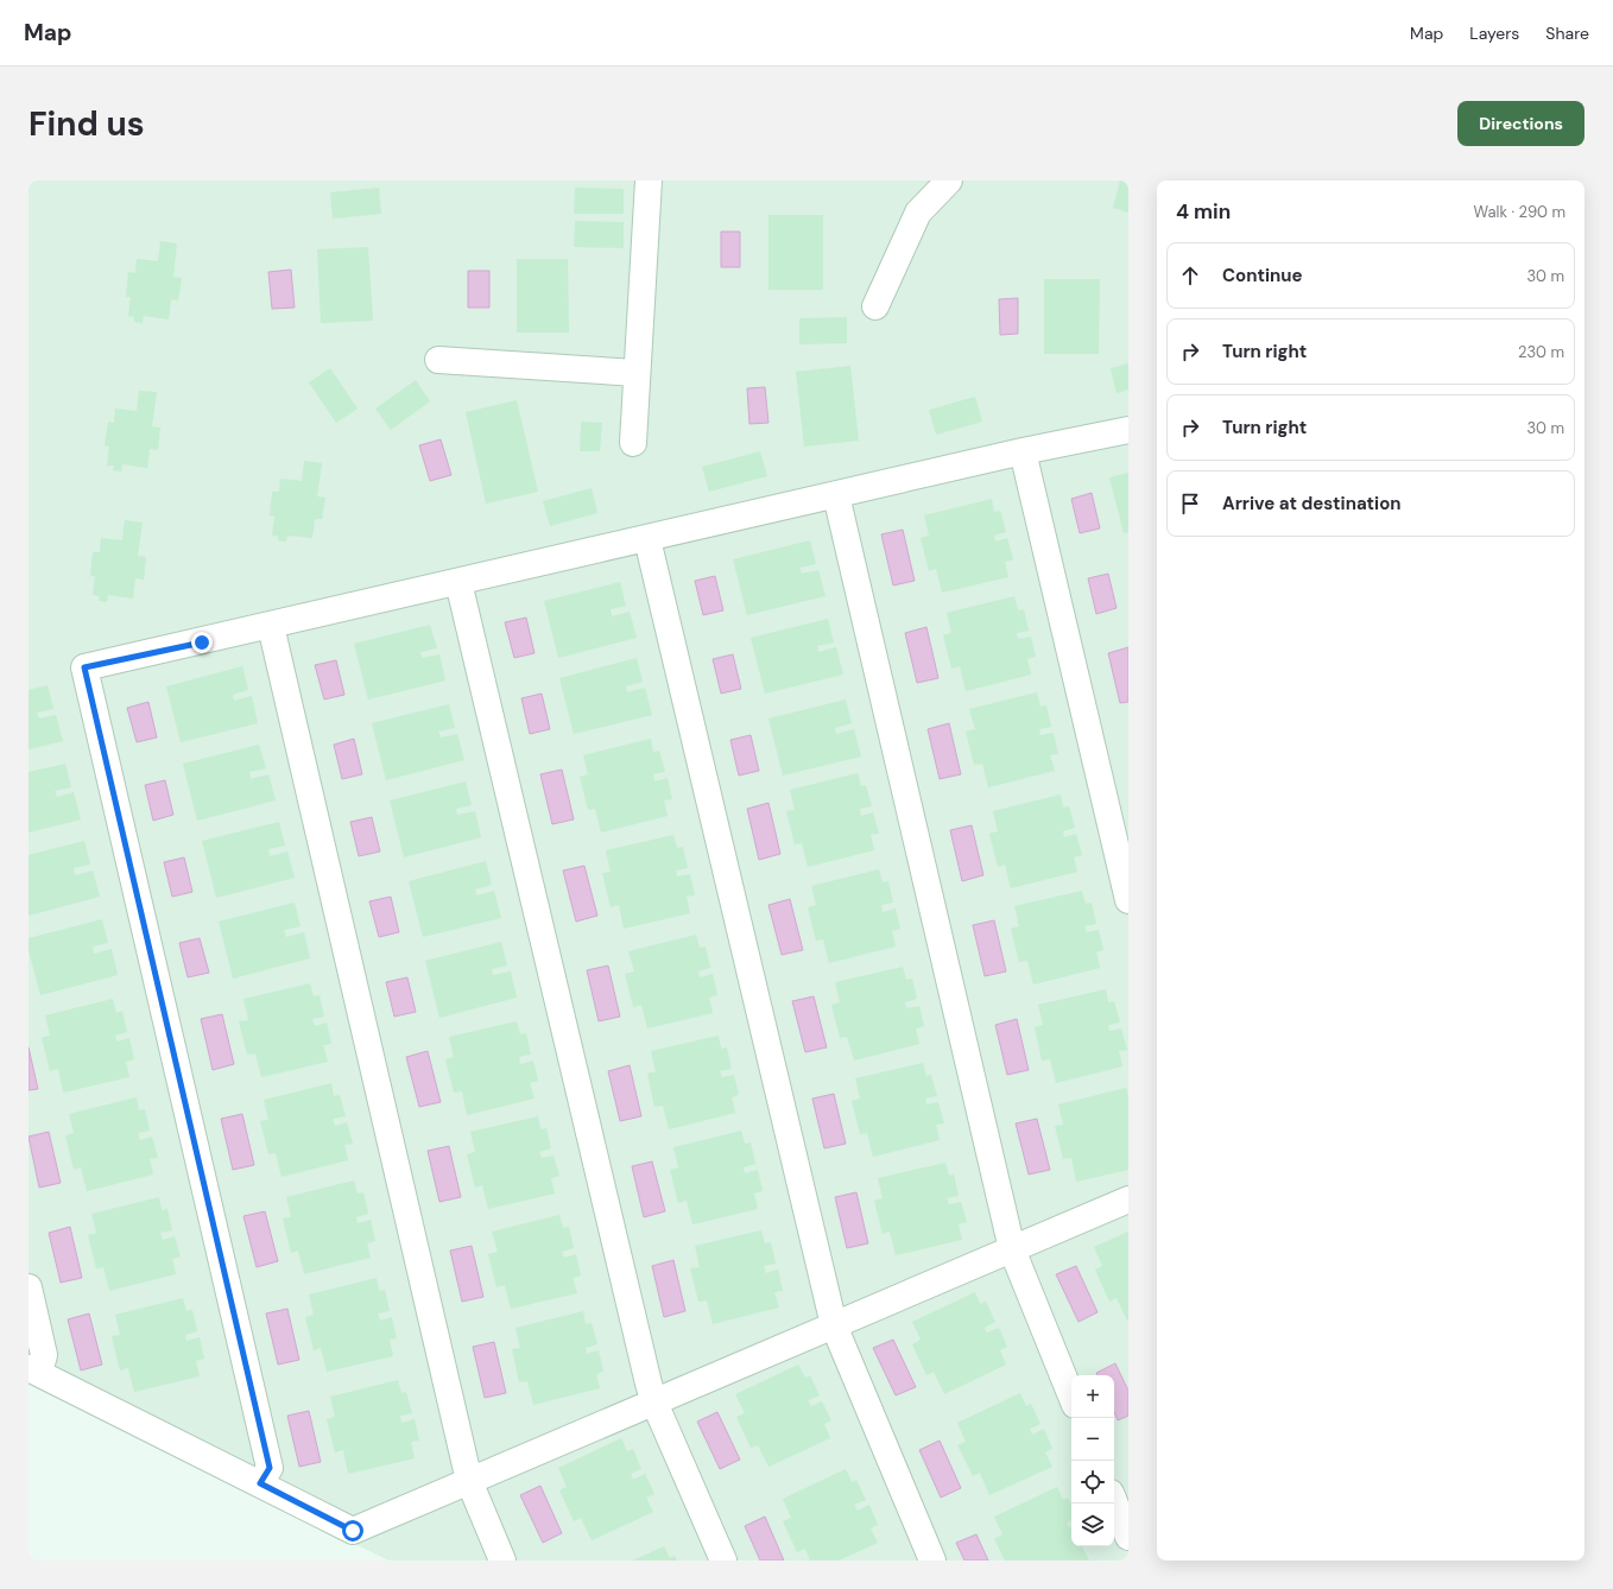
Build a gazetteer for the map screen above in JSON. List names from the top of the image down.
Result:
{
  "page": {
    "header": "Map",
    "nav": ["Map", "Layers", "Share"],
    "buttons": "Directions",
    "title": "Find us",
    "heading": ["4 min", "Walk · 290 m"],
    "list": [
      ["Continue", "30 m"],
      ["Turn right", "230 m"],
      ["Turn right", "30 m"],
      "Arrive at destination"
    ],
    "map_buttons": ["+", "−"]
  }
}
